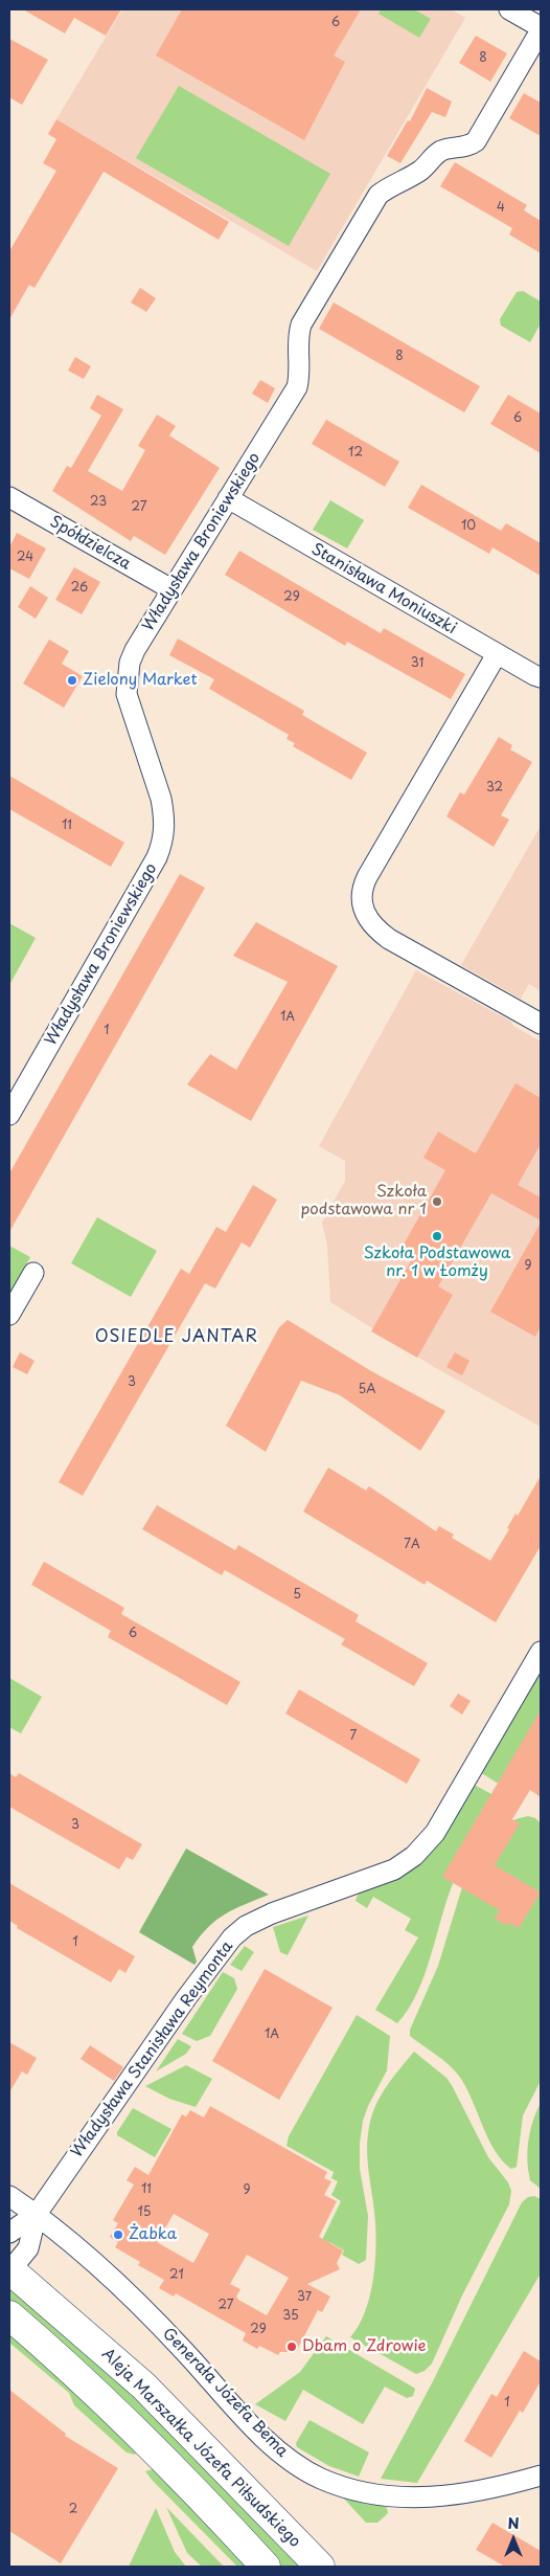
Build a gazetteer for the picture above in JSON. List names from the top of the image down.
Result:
{
  "streets": {
    "street": [
      "Władysława Broniewskiego",
      "Spółdzielcza",
      "Stanisława Moniuszki",
      "Władysława Stanisława Reymonta",
      "Generała Józefa Bema",
      "Aleja Marszałka Józefa Piłsudskiego"
    ]
  },
  "crossings": [
    ["Władysława Broniewskiego", "Spółdzielcza"],
    ["Władysława Broniewskiego", "Stanisława Moniuszki"],
    ["Władysława Stanisława Reymonta", "Generała Józefa Bema"],
    ["Władysława Stanisława Reymonta", "Aleja Marszałka Józefa Piłsudskiego"]
  ],
  "districts": ["OSIEDLE JANTAR"],
  "places": [
    "Zielony Market",
    "Szkoła podstawowa nr 1",
    "Szkoła Podstawowa nr. 1 w Łomży",
    "Żabka",
    "Dbam o Zdrowie"
  ],
  "house_numbers": [
    "6",
    "8",
    "4",
    "8",
    "6",
    "12",
    "23",
    "27",
    "10",
    "24",
    "26",
    "29",
    "31",
    "32",
    "11",
    "1A",
    "1",
    "9",
    "3",
    "5A",
    "7A",
    "5",
    "6",
    "7",
    "3",
    "1",
    "1A",
    "11",
    "9",
    "15",
    "21",
    "37",
    "27",
    "35",
    "29",
    "1",
    "2"
  ],
  "north": "top"
}
